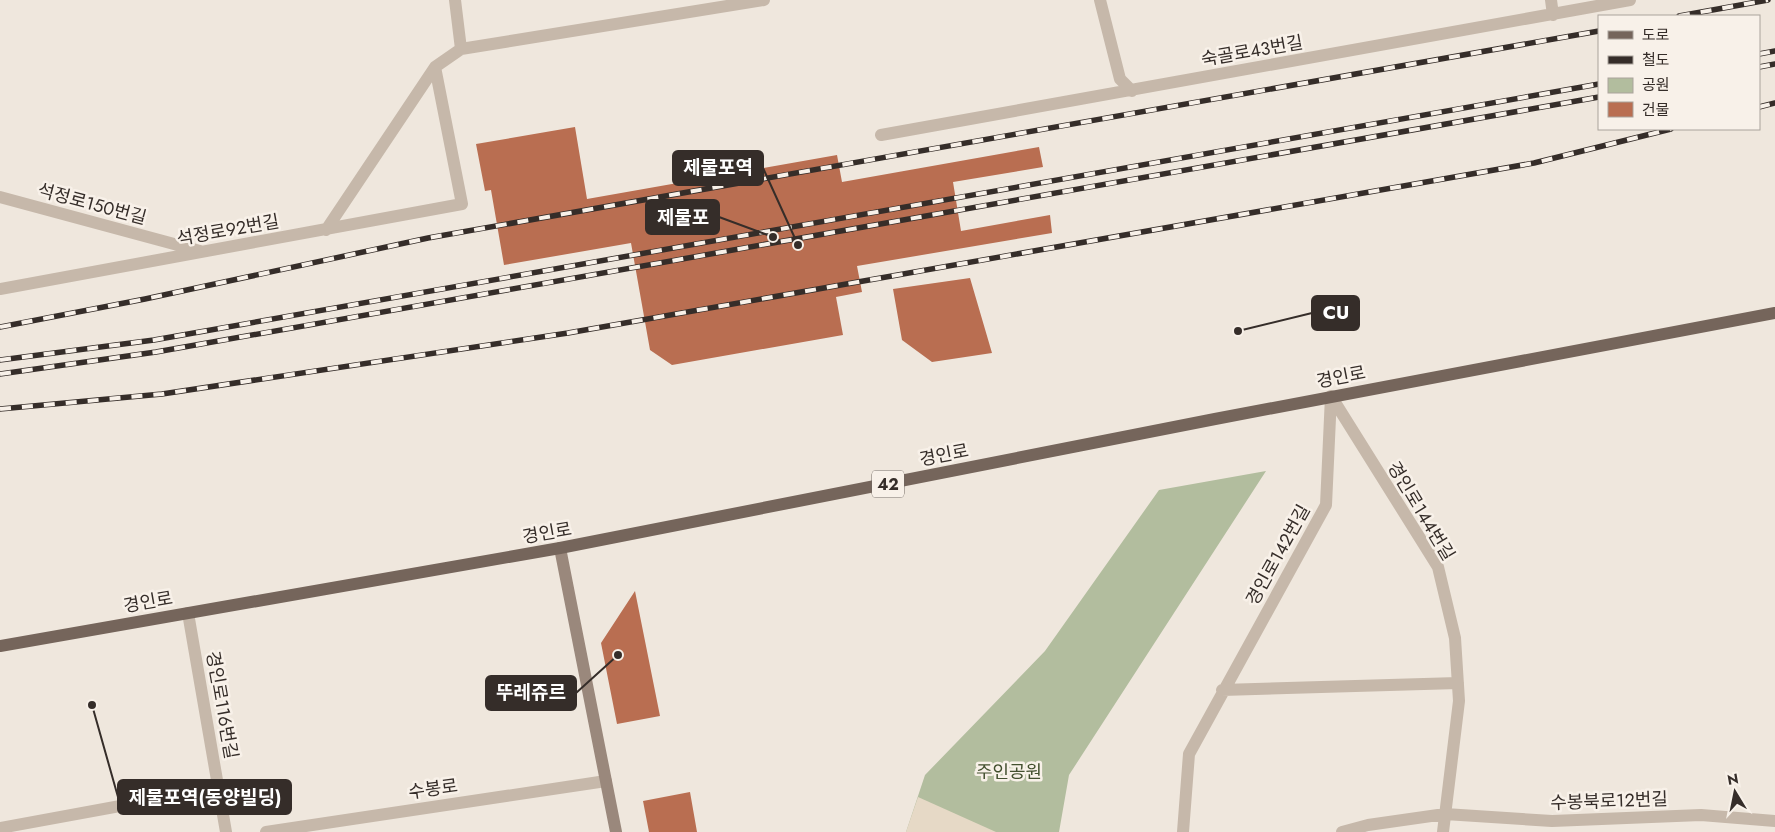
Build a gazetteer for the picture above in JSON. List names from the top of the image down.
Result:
{
  "streets": {
    "main road": ["경인로", "42"],
    "lane": [
      "숙골로43번길",
      "석정로150번길",
      "석정로92번길",
      "경인로144번길",
      "경인로142번길",
      "경인로116번길",
      "수봉로",
      "수봉북로12번길"
    ]
  },
  "crossings": [
    ["석정로150번길", "석정로92번길"],
    ["경인로", "경인로144번길"],
    ["경인로", "경인로142번길"],
    ["경인로", "경인로116번길"],
    ["경인로144번길", "경인로142번길"],
    ["경인로144번길", "수봉북로12번길"]
  ],
  "parks": ["주인공원"],
  "places": [
    "제물포",
    "제물포역",
    "CU",
    "뚜레쥬르",
    "제물포역(동양빌딩)"
  ],
  "legend": [
    "도로",
    "철도",
    "공원",
    "건물"
  ],
  "north": "top"
}
